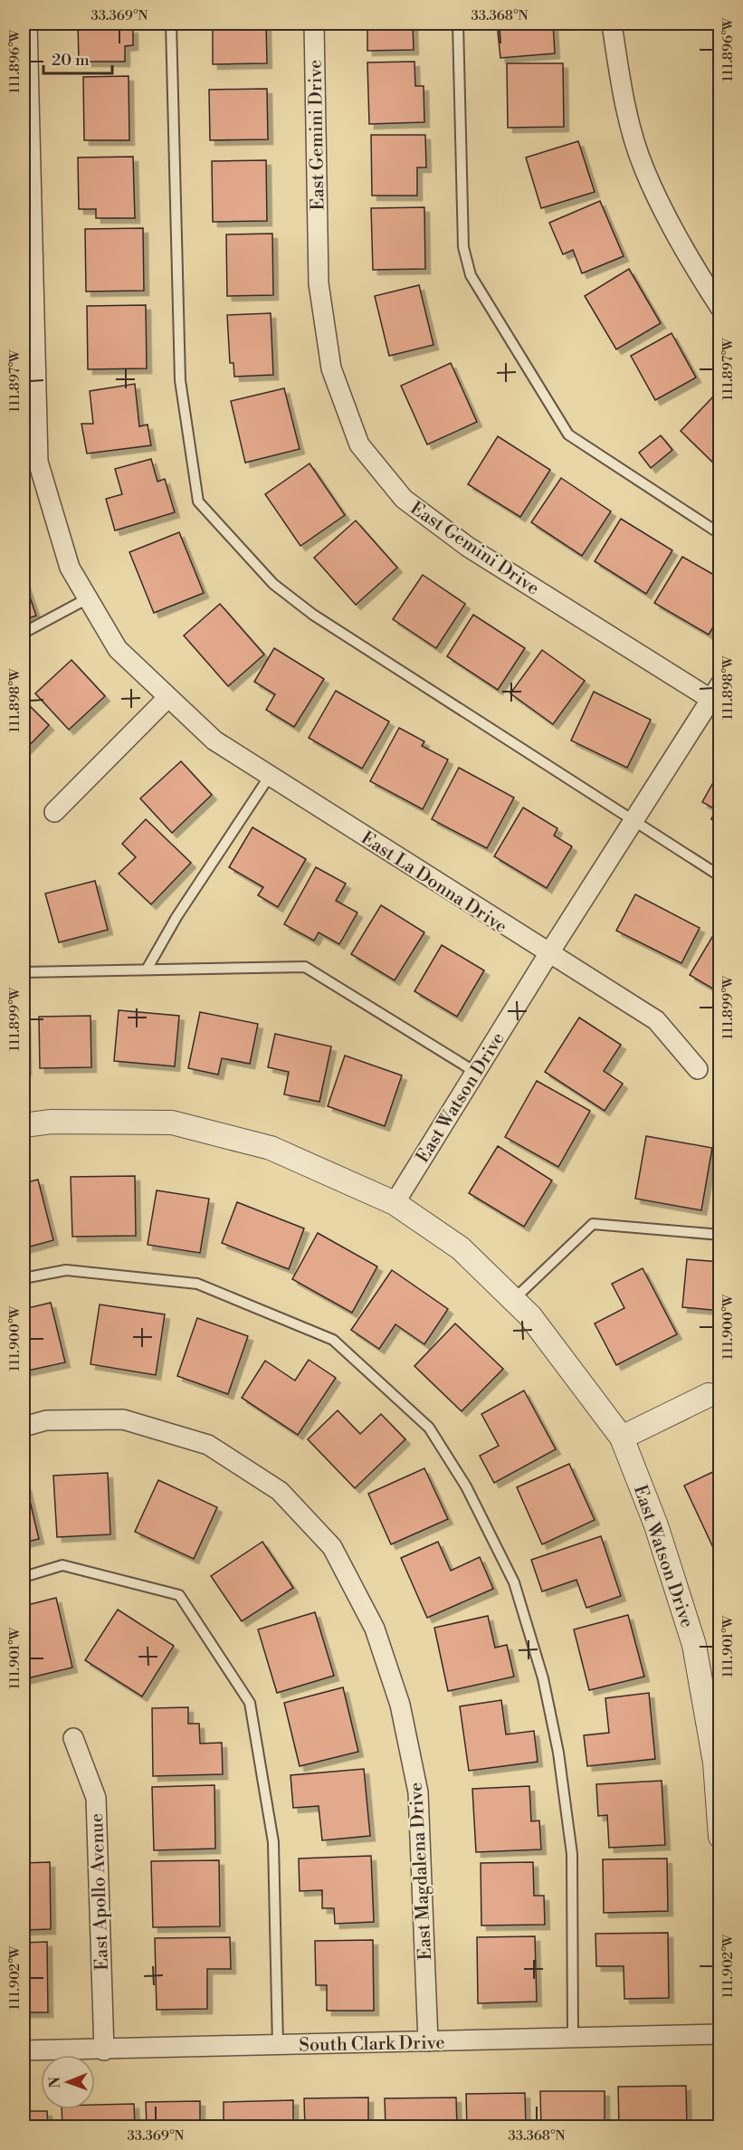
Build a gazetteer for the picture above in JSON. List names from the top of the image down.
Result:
{
  "streets": {
    "street": [
      "East Gemini Drive",
      "East La Donna Drive",
      "East Watson Drive",
      "East Magdalena Drive",
      "East Apollo Avenue",
      "South Clark Drive"
    ]
  },
  "crossings": [
    ["East Gemini Drive", "East Watson Drive"],
    ["East La Donna Drive", "East Watson Drive"],
    ["East Magdalena Drive", "South Clark Drive"],
    ["East Apollo Avenue", "South Clark Drive"]
  ],
  "scale_bar": "20 m",
  "north": "left",
  "coordinates": [
    "33.369°N",
    "33.368°N",
    "111.896°W",
    "111.897°W",
    "111.898°W",
    "111.899°W",
    "111.900°W",
    "111.901°W",
    "111.902°W"
  ]
}
